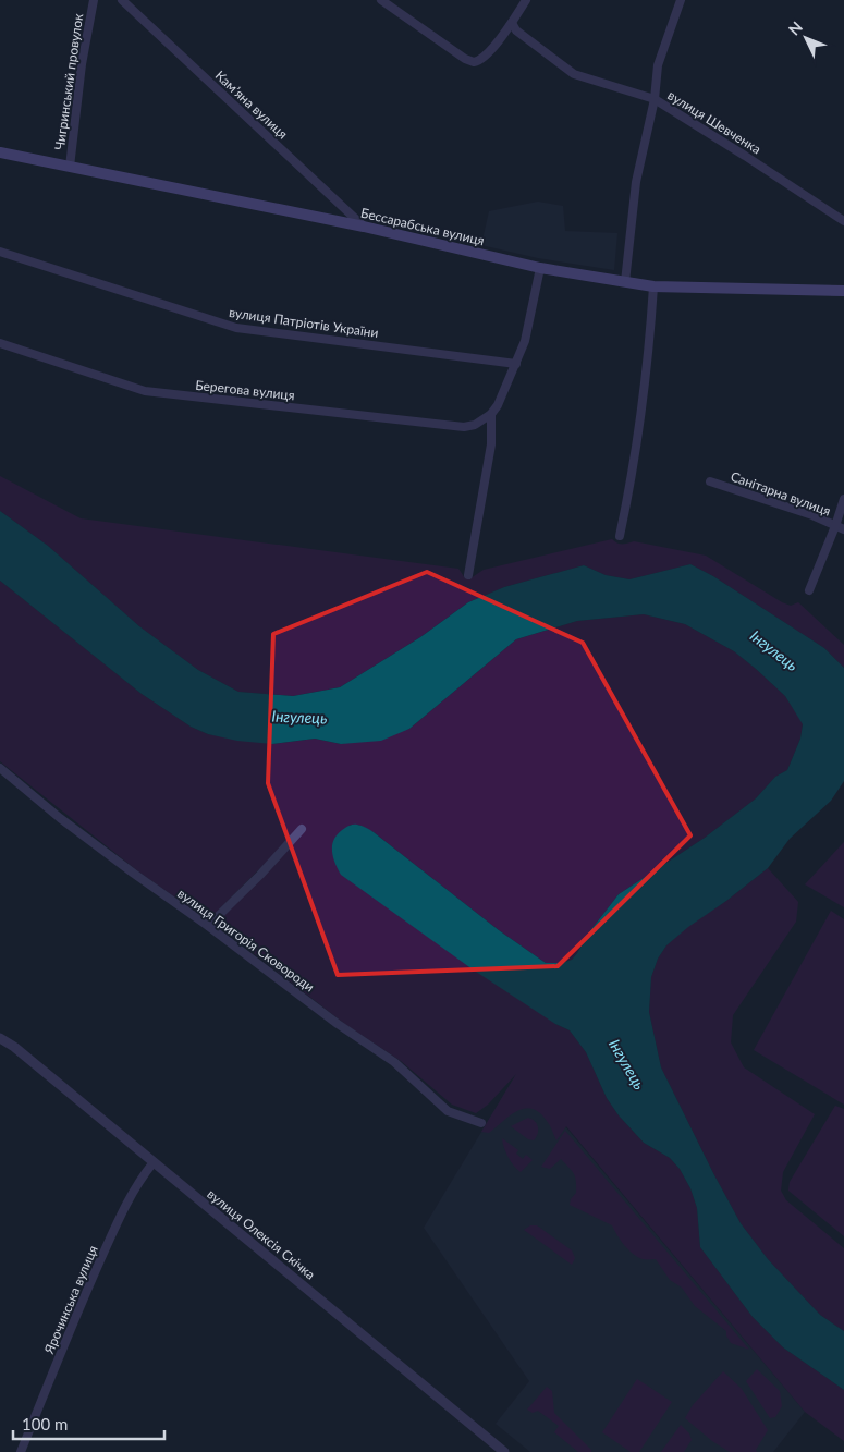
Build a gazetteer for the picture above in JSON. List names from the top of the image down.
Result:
{
  "streets": {
    "main road": ["Бессарабська вулиця"],
    "street": [
      "Чигринський провулок",
      "Камʼяна вулиця",
      "вулиця Шевченка",
      "вулиця Патріотів України",
      "Берегова вулиця",
      "Санітарна вулиця",
      "вулиця Григорія Сковороди",
      "вулиця Олексія Скічка",
      "Ярочинська вулиця"
    ]
  },
  "crossings": [
    ["Чигринський провулок", "Бессарабська вулиця"],
    ["Камʼяна вулиця", "Бессарабська вулиця"],
    ["вулиця Олексія Скічка", "Ярочинська вулиця"]
  ],
  "water": ["Інгулець"],
  "scale_bar": "100 m",
  "north": "top left"
}
